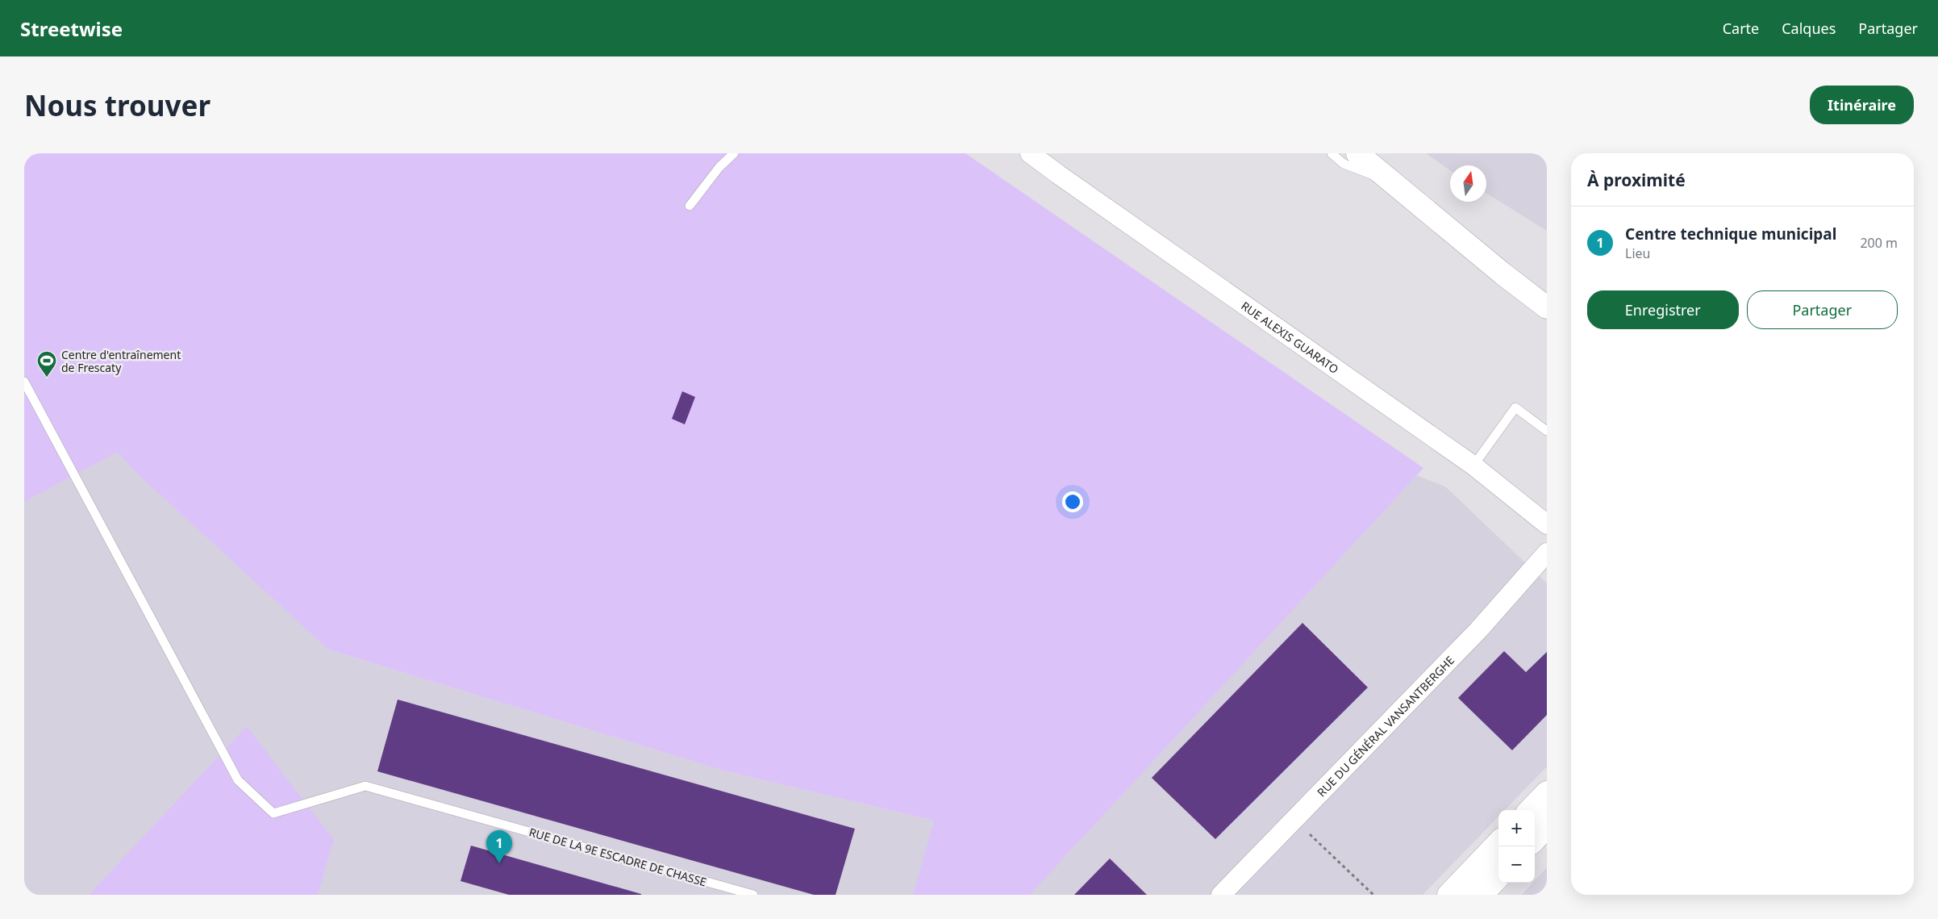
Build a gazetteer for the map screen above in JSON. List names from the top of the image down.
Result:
{
  "streets": {
    "street": ["RUE ALEXIS GUARATO", "RUE DU GÉNÉRAL VANSANTBERGHE"],
    "lane": ["RUE DE LA 9E ESCADRE DE CHASSE"]
  },
  "places": {
    "sports": ["Centre d'entraînement de Frescaty"]
  },
  "north": "top",
  "page": {
    "header": "Streetwise",
    "nav": ["Carte", "Calques", "Partager"],
    "buttons": [
      "Itinéraire",
      ["Enregistrer", "Partager"]
    ],
    "title": "Nous trouver",
    "heading": "À proximité",
    "list": [
      {
        "mark": "1",
        "name": "Centre technique municipal",
        "note": "Lieu",
        "value": "200 m"
      }
    ],
    "map_buttons": ["+", "−"],
    "pins": "1"
  }
}
